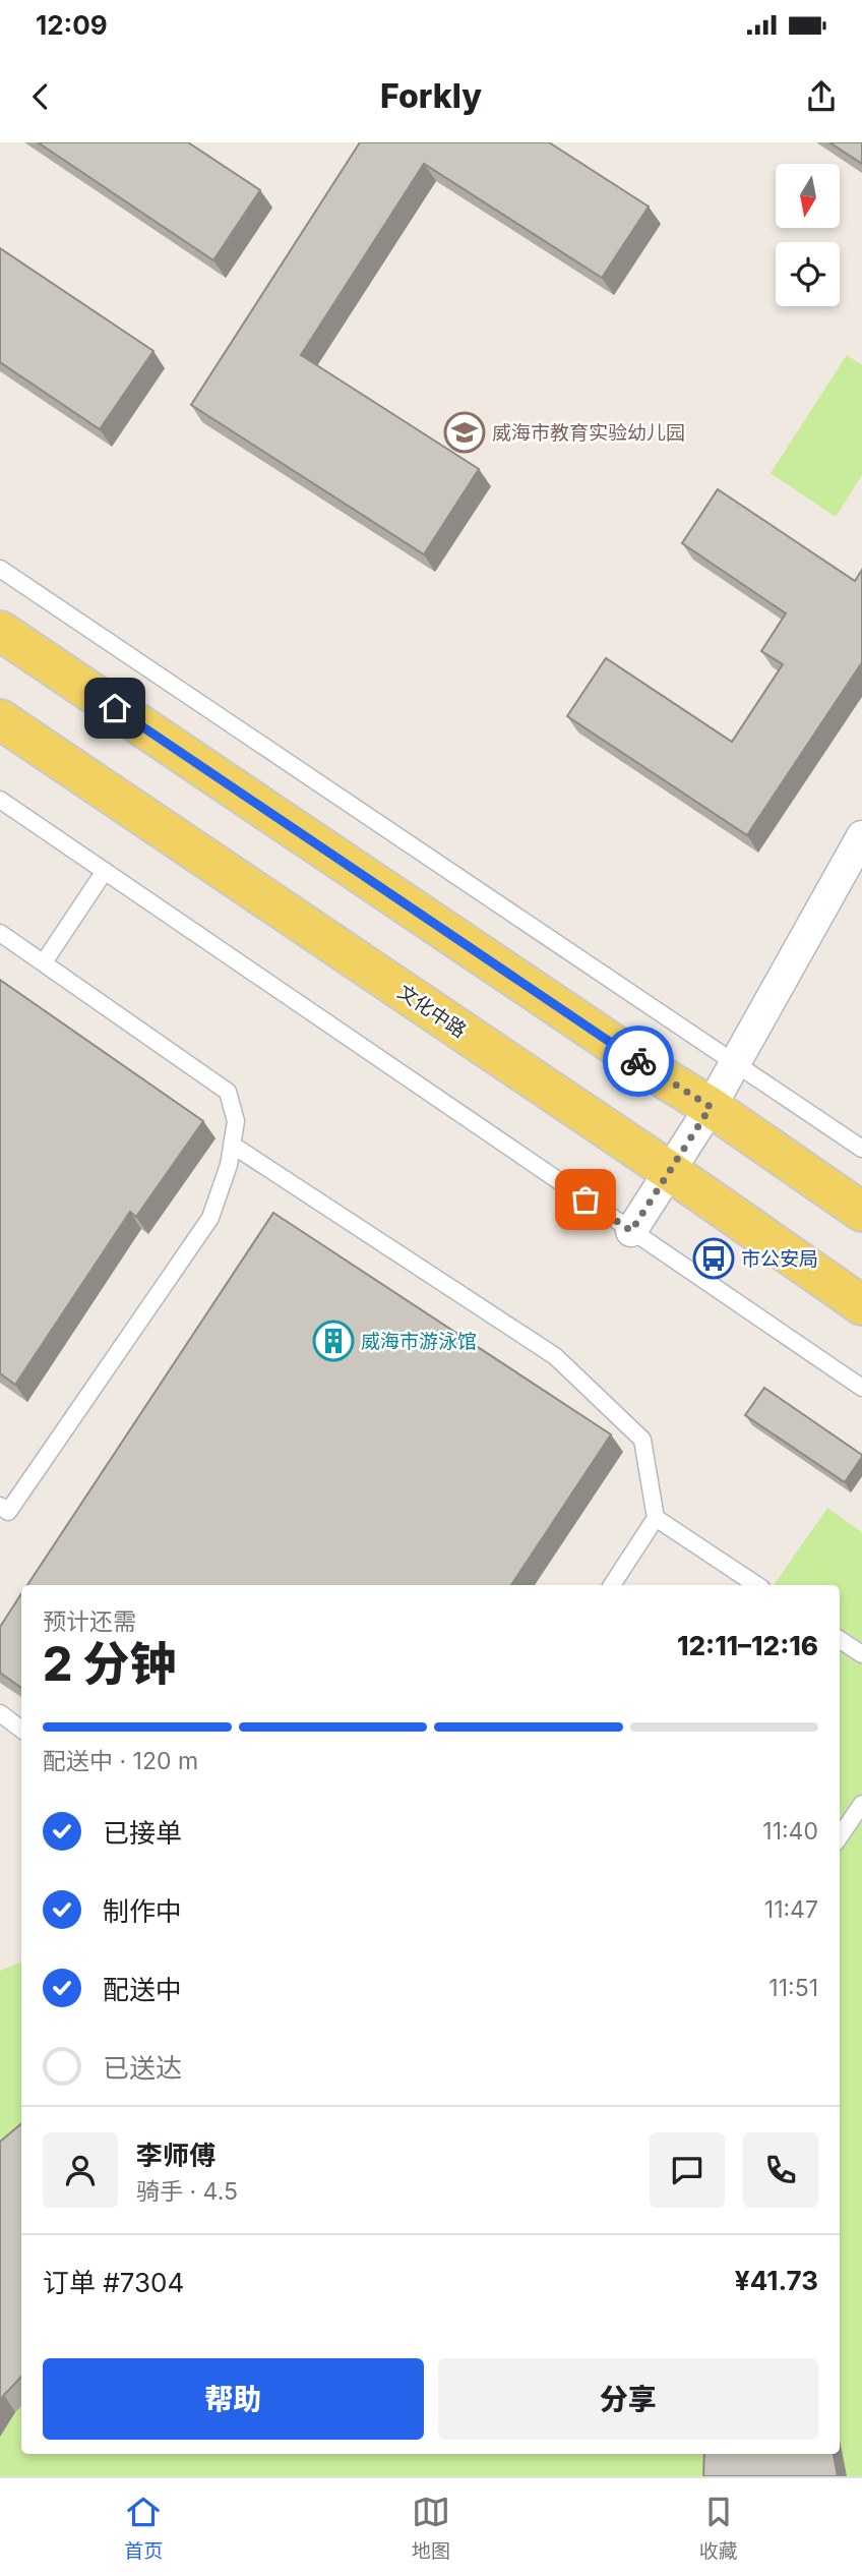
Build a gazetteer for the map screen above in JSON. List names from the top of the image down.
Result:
{
  "streets": {
    "main road": ["文化中路"]
  },
  "places": {
    "school or university": ["威海市教育实验幼儿园"],
    "bus stop": ["市公安局"],
    "building": ["威海市游泳馆"]
  },
  "north": "bottom",
  "page": {
    "status": "12:09",
    "header": "Forkly",
    "heading": ["2 分钟", "预计还需", "12:11–12:16"],
    "panel": [
      "李师傅",
      "骑手 · 4.5",
      "订单 #7304",
      "¥41.73"
    ],
    "bar": "配送中 · 120 m",
    "list": [
      ["已接单", "11:40"],
      ["制作中", "11:47"],
      ["配送中", "11:51"],
      "已送达"
    ],
    "buttons": ["帮助", "分享"],
    "tabs": ["首页", "地图", "收藏"]
  }
}
